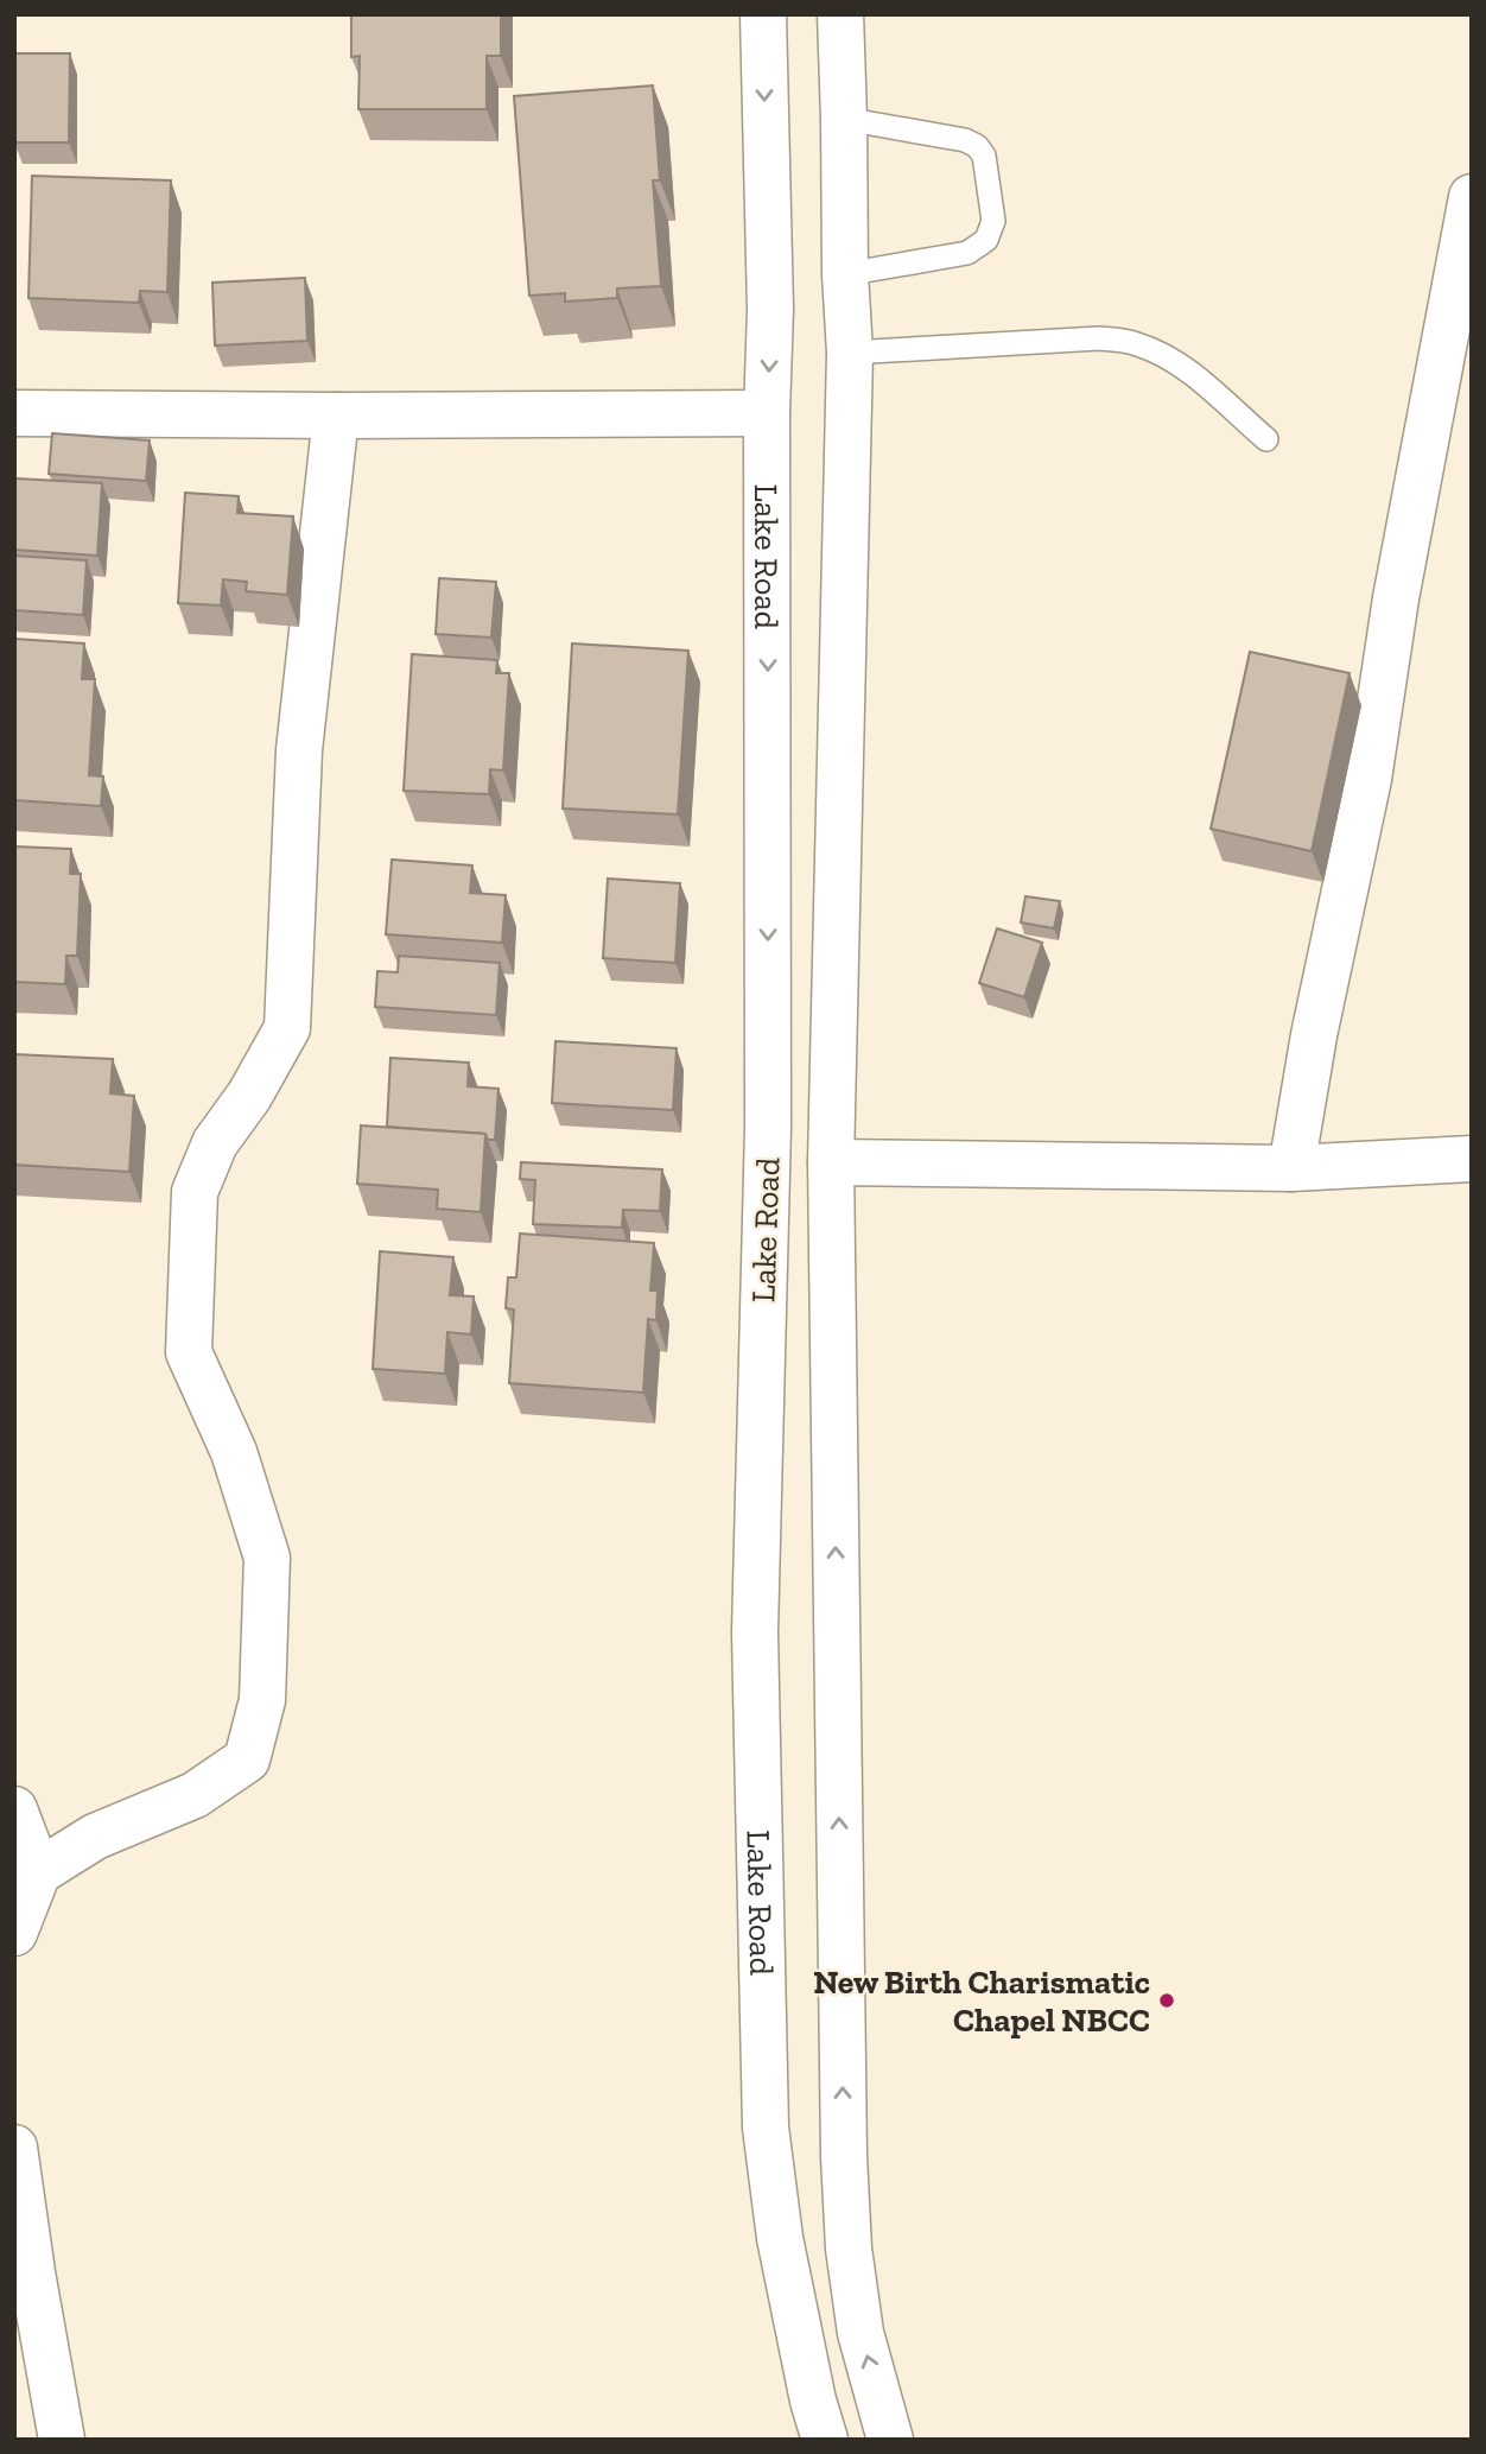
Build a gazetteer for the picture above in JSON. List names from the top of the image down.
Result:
{
  "streets": {
    "main road": ["Lake Road"]
  },
  "places": ["New Birth Charismatic Chapel NBCC"]
}
